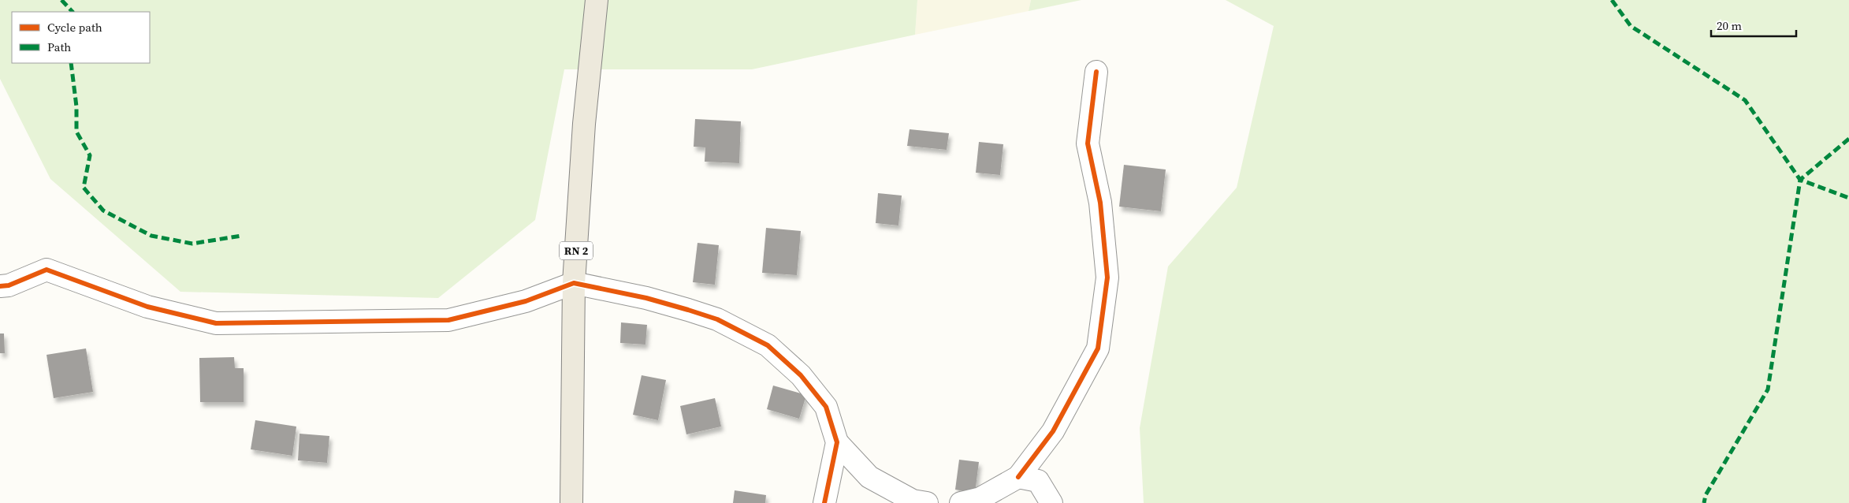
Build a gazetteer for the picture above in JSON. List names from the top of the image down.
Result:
{
  "streets": {
    "main road": ["RN 2"]
  },
  "legend": ["Cycle path", "Path"],
  "scale_bar": "20 m"
}
